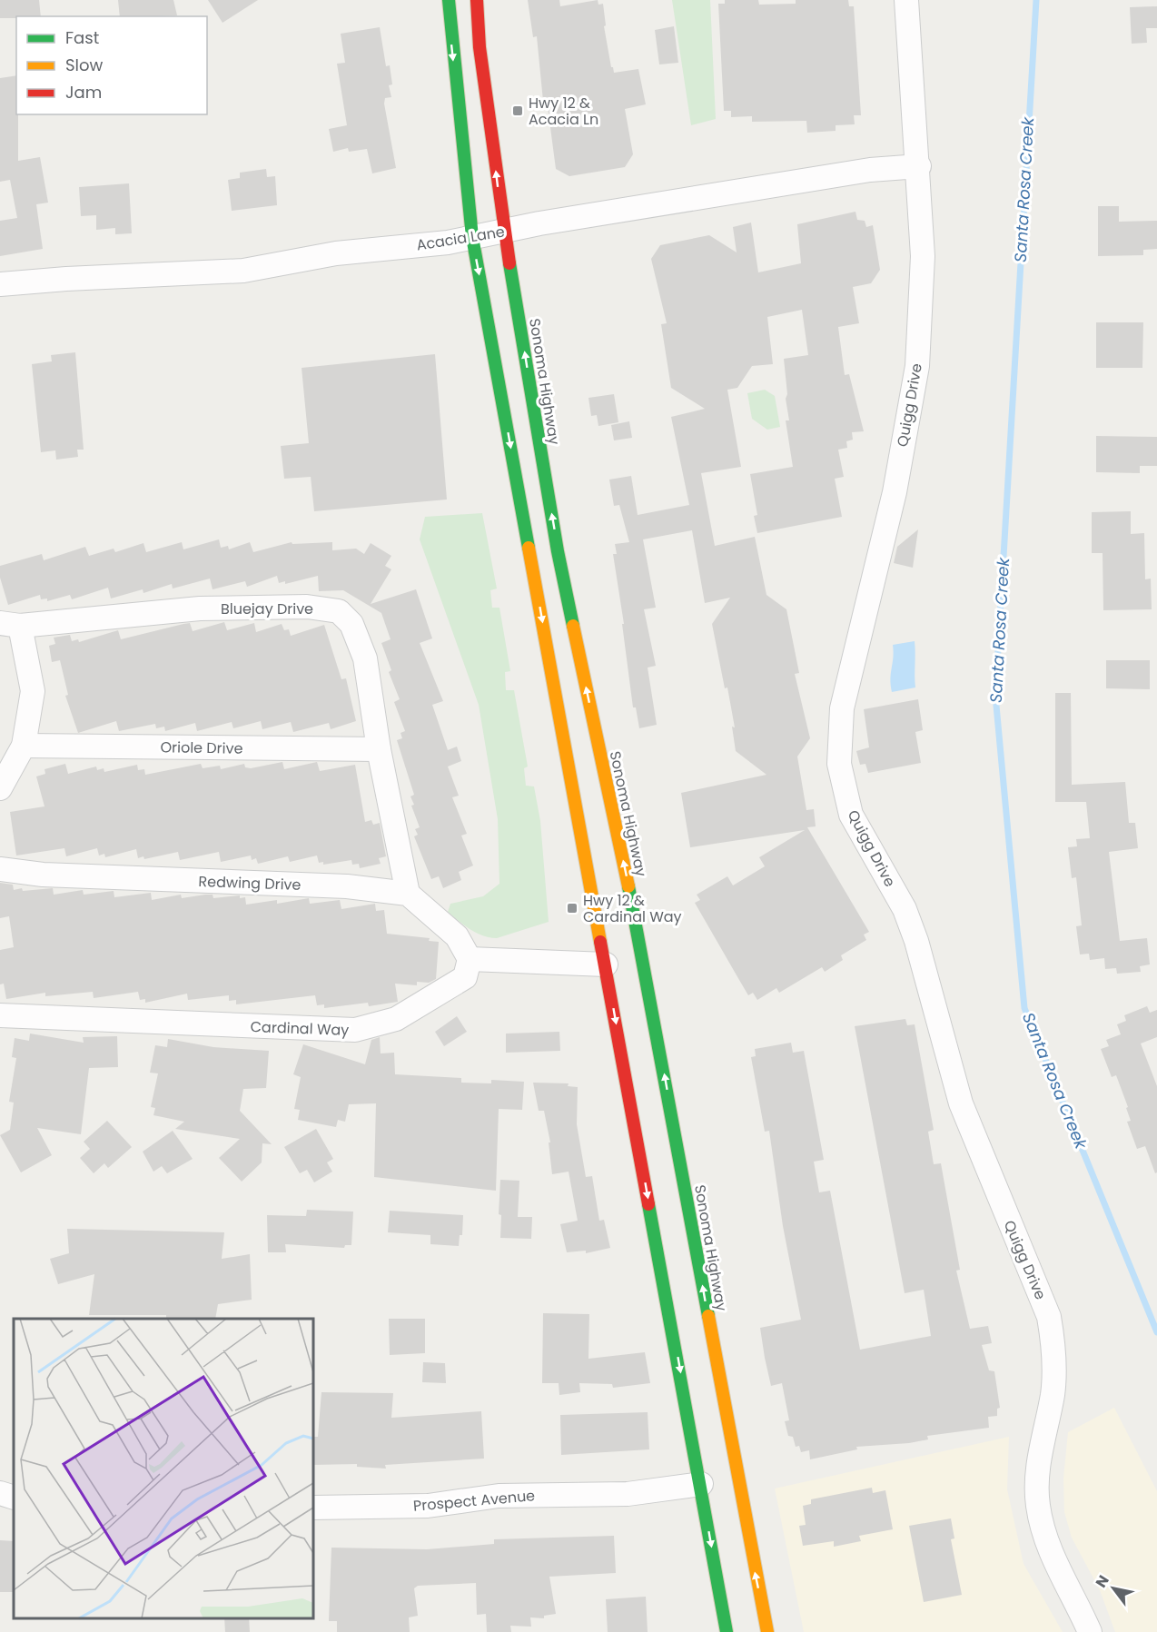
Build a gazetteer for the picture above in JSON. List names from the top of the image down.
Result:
{
  "streets": {
    "main road": ["Sonoma Highway"],
    "street": [
      "Acacia Lane",
      "Quigg Drive",
      "Bluejay Drive",
      "Oriole Drive",
      "Redwing Drive",
      "Cardinal Way",
      "Prospect Avenue"
    ]
  },
  "crossings": [
    ["Acacia Lane", "Sonoma Highway"],
    ["Acacia Lane", "Quigg Drive"],
    ["Bluejay Drive", "Oriole Drive"],
    ["Bluejay Drive", "Redwing Drive"]
  ],
  "water": ["Santa Rosa Creek"],
  "places": {
    "transit": ["Hwy 12 & Acacia Ln", "Hwy 12 & Cardinal Way"]
  },
  "legend": ["Fast", "Slow", "Jam"],
  "north": "top left"
}
